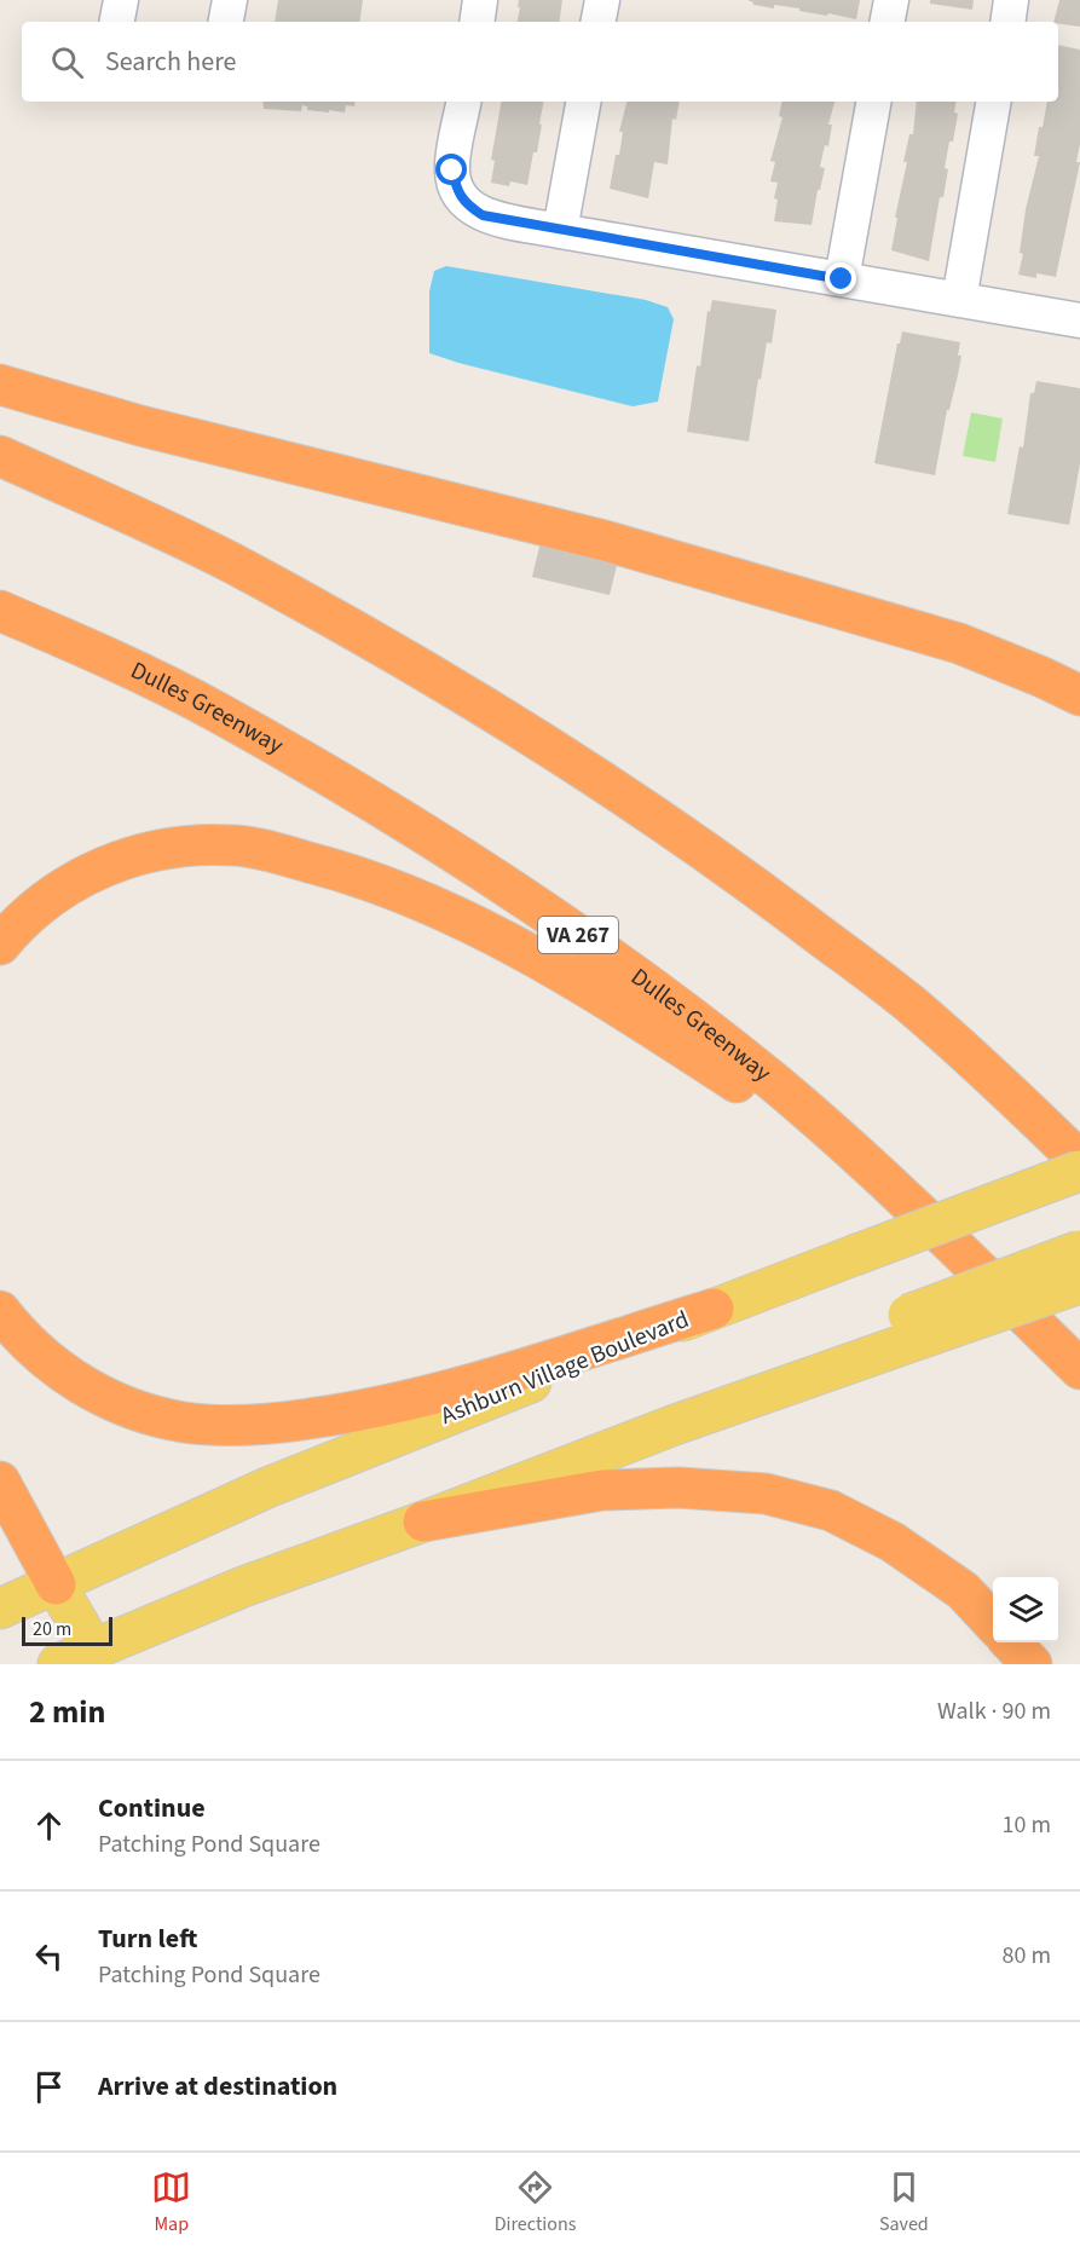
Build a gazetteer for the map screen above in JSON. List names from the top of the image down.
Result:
{
  "streets": {
    "highway": ["Dulles Greenway", "VA 267"],
    "main road": ["Ashburn Village Boulevard"]
  },
  "scale_bar": "20 m",
  "page": {
    "search": "Search here",
    "scale": "20 m",
    "heading": ["2 min", "Walk · 90 m"],
    "list": [
      ["Continue", "Patching Pond Square", "10 m"],
      ["Turn left", "Patching Pond Square", "80 m"],
      "Arrive at destination"
    ],
    "nav": ["Map", "Directions", "Saved"]
  }
}
